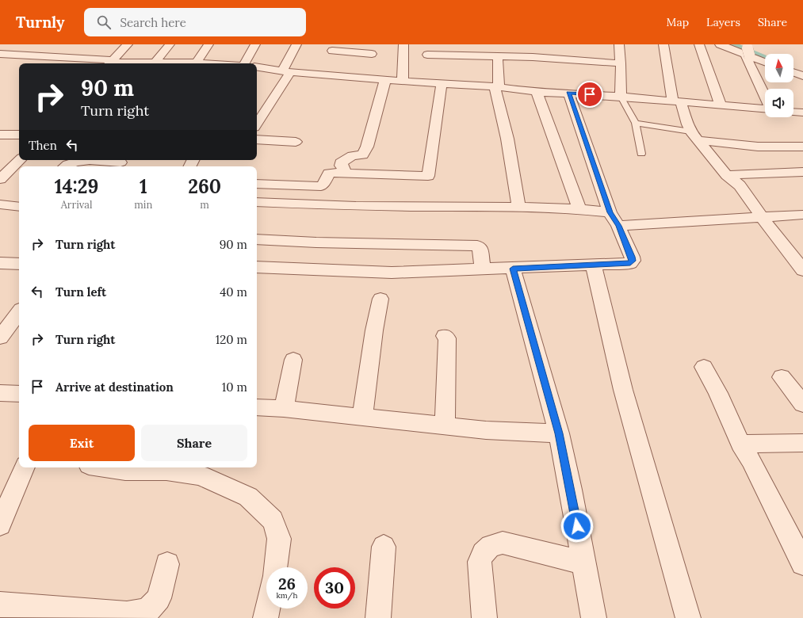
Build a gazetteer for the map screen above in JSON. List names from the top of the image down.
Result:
{
  "north": "top",
  "page": {
    "header": "Turnly",
    "search": "Search here",
    "nav": ["Map", "Layers", "Share"],
    "turn": ["90 m", "Turn right"],
    "then": "Then",
    "eta": [
      "14:29",
      "Arrival",
      "1",
      "min",
      "260",
      "m"
    ],
    "list": [
      {
        "name": "Turn right",
        "value": "90 m"
      },
      {
        "name": "Turn left",
        "value": "40 m"
      },
      {
        "name": "Turn right",
        "value": "120 m"
      },
      {
        "name": "Arrive at destination",
        "value": "10 m"
      }
    ],
    "buttons": ["Exit", "Share"],
    "speed": "26 km/h",
    "limit": "30"
  }
}
